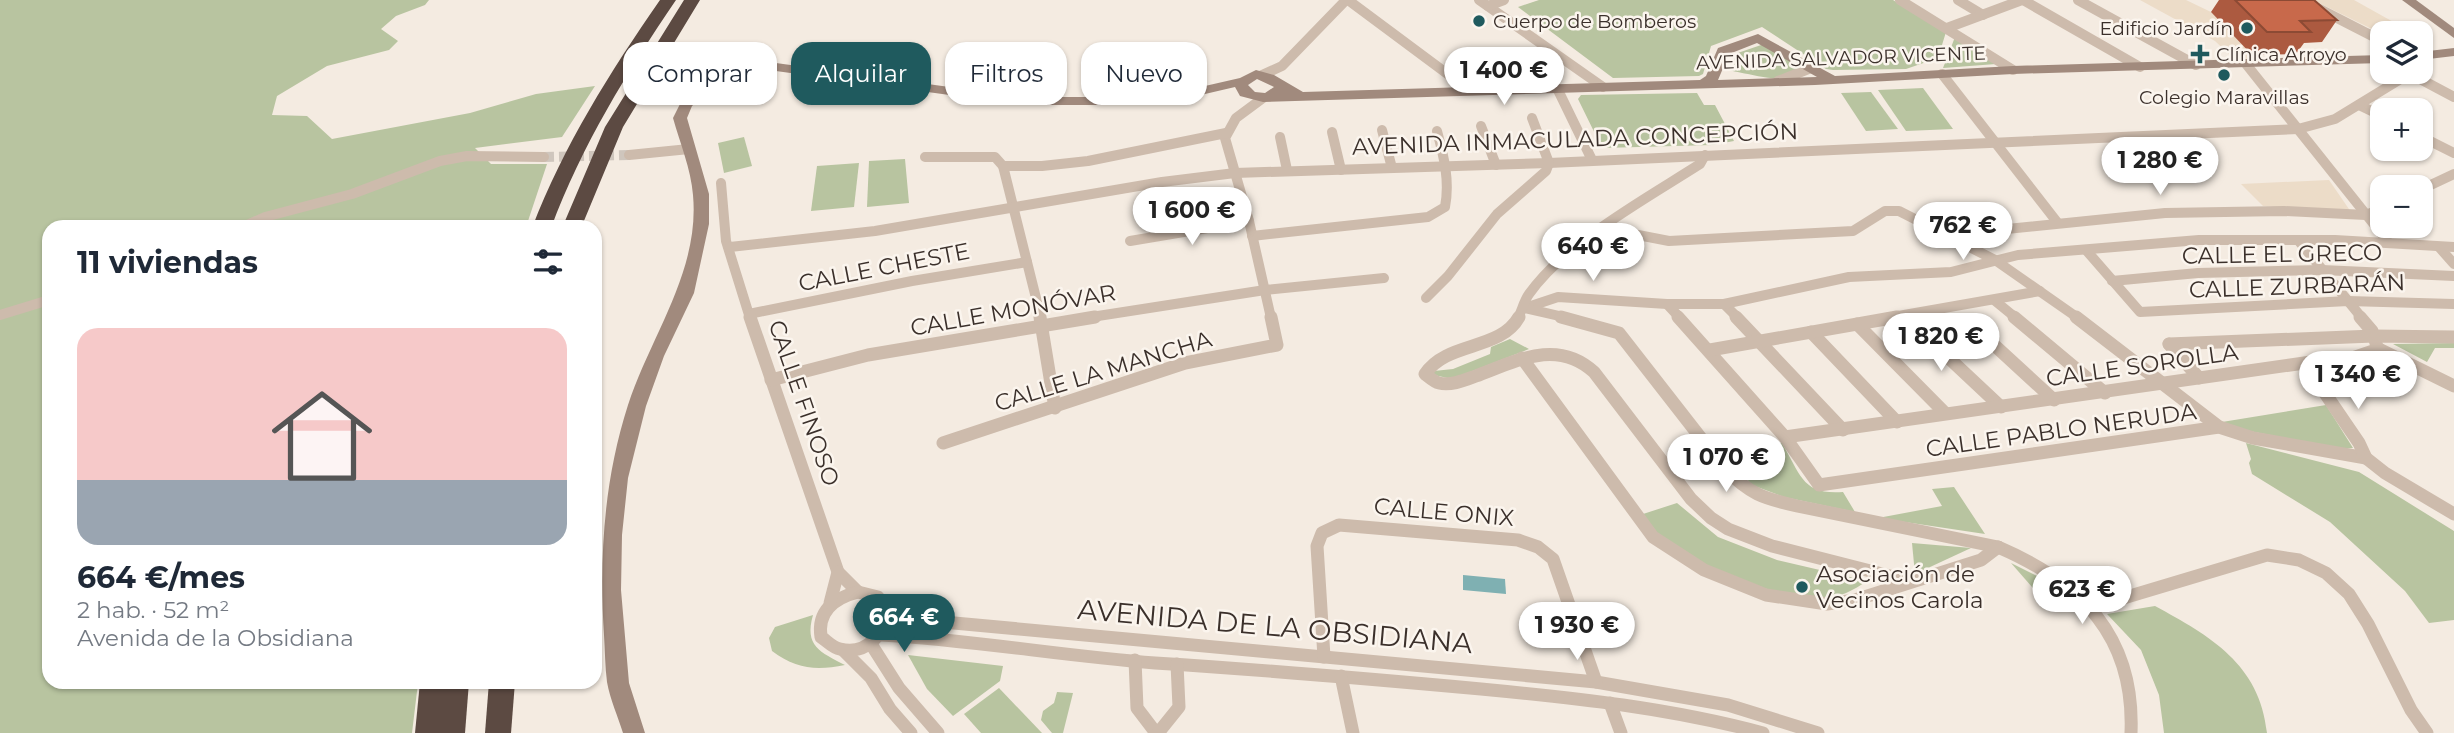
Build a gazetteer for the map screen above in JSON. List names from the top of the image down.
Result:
{
  "streets": {
    "street": [
      "AVENIDA SALVADOR VICENTE",
      "AVENIDA INMACULADA CONCEPCIÓN",
      "CALLE EL GRECO",
      "CALLE CHESTE",
      "CALLE ZURBARÁN",
      "CALLE MONÓVAR",
      "CALLE SOROLLA",
      "CALLE LA MANCHA",
      "CALLE FINOSO",
      "CALLE PABLO NERUDA",
      "CALLE ONIX",
      "AVENIDA DE LA OBSIDIANA"
    ]
  },
  "crossings": [
    ["AVENIDA INMACULADA CONCEPCIÓN", "CALLE FINOSO"],
    ["CALLE EL GRECO", "CALLE ZURBARÁN"],
    ["CALLE CHESTE", "CALLE FINOSO"],
    ["CALLE MONÓVAR", "CALLE LA MANCHA"],
    ["CALLE MONÓVAR", "CALLE FINOSO"],
    ["CALLE SOROLLA", "CALLE PABLO NERUDA"],
    ["CALLE FINOSO", "AVENIDA DE LA OBSIDIANA"],
    ["CALLE ONIX", "AVENIDA DE LA OBSIDIANA"]
  ],
  "places": {
    "other": [
      "Cuerpo de Bomberos",
      "Edificio Jardín",
      "Colegio Maravillas",
      "Asociación de Vecinos Carola"
    ],
    "health": ["Clínica Arroyo"]
  },
  "page": {
    "map_buttons": ["+", "−"],
    "chip": [
      "Comprar",
      "Alquilar",
      "Filtros",
      "Nuevo"
    ],
    "price": [
      "1 400 €",
      "1 280 €",
      "1 600 €",
      "762 €",
      "640 €",
      "1 820 €",
      "1 340 €",
      "1 070 €",
      "623 €",
      "664 €",
      "1 930 €"
    ],
    "heading": "11 viviendas",
    "list": [
      {
        "name": "664 €/mes",
        "note": "2 hab. · 52 m² · Avenida de la Obsidiana"
      }
    ]
  }
}
